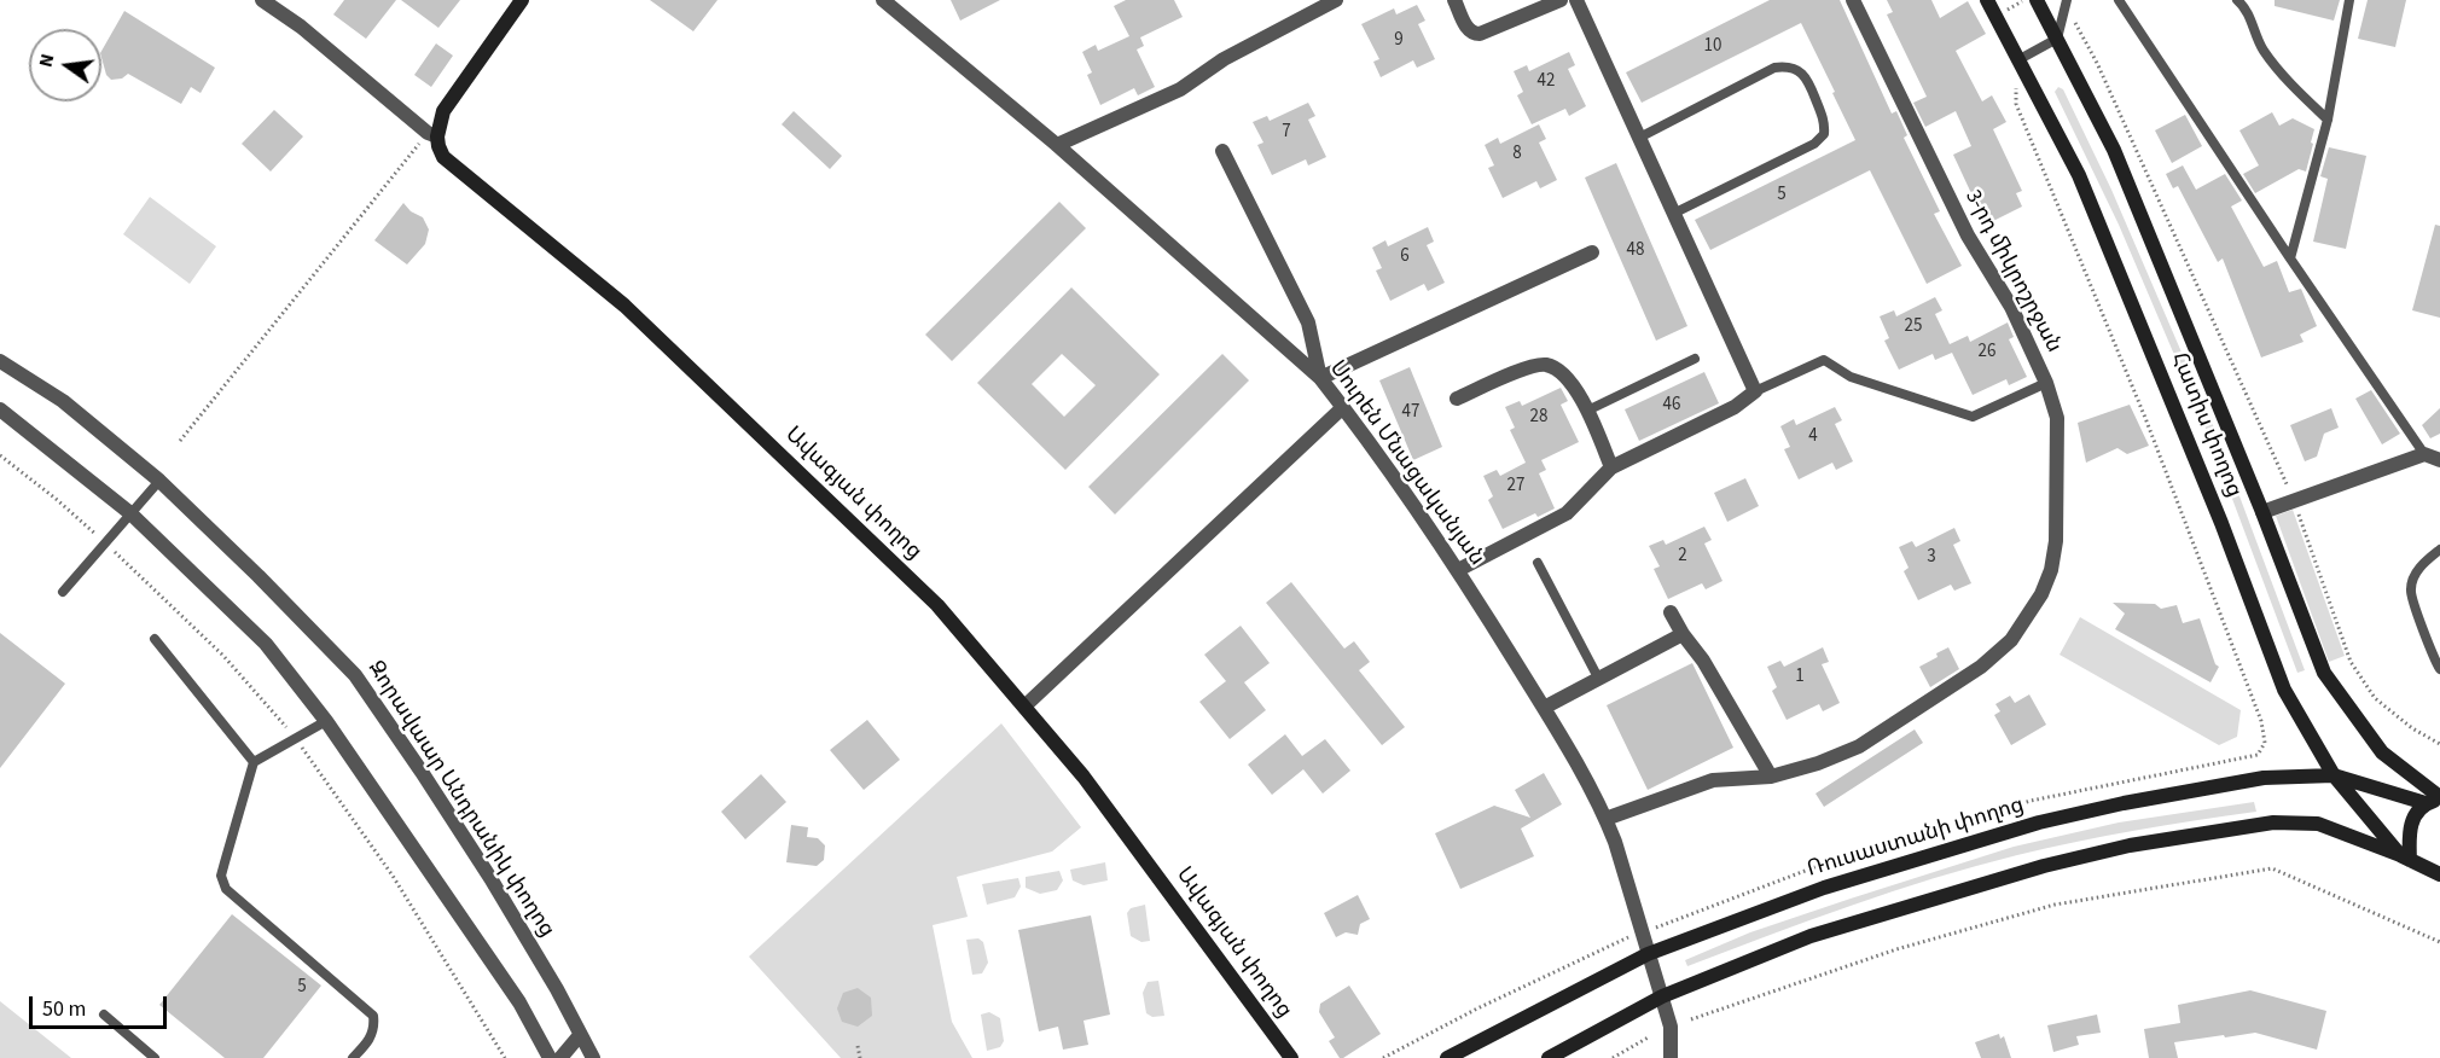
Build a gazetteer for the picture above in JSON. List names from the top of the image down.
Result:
{
  "streets": {
    "main road": ["Հատիս փողոց", "Ավագյան փողոց", "Ռուսաստանի փողոց"],
    "street": ["3-րդ միկրոշրջան", "Սուրեն Մնացականյան", "Զորավաար Անդրանիկ փողոց"]
  },
  "crossings": [
    ["3-րդ միկրոշրջան", "Սուրեն Մնացականյան"],
    ["Հատիս փողոց", "Ռուսաստանի փողոց"],
    ["Սուրեն Մնացականյան", "Ռուսաստանի փողոց"]
  ],
  "house_numbers": [
    "9",
    "10",
    "42",
    "7",
    "8",
    "5",
    "48",
    "6",
    "25",
    "26",
    "46",
    "47",
    "28",
    "4",
    "27",
    "2",
    "3",
    "1",
    "5"
  ],
  "scale_bar": "50 m",
  "north": "left"
}
